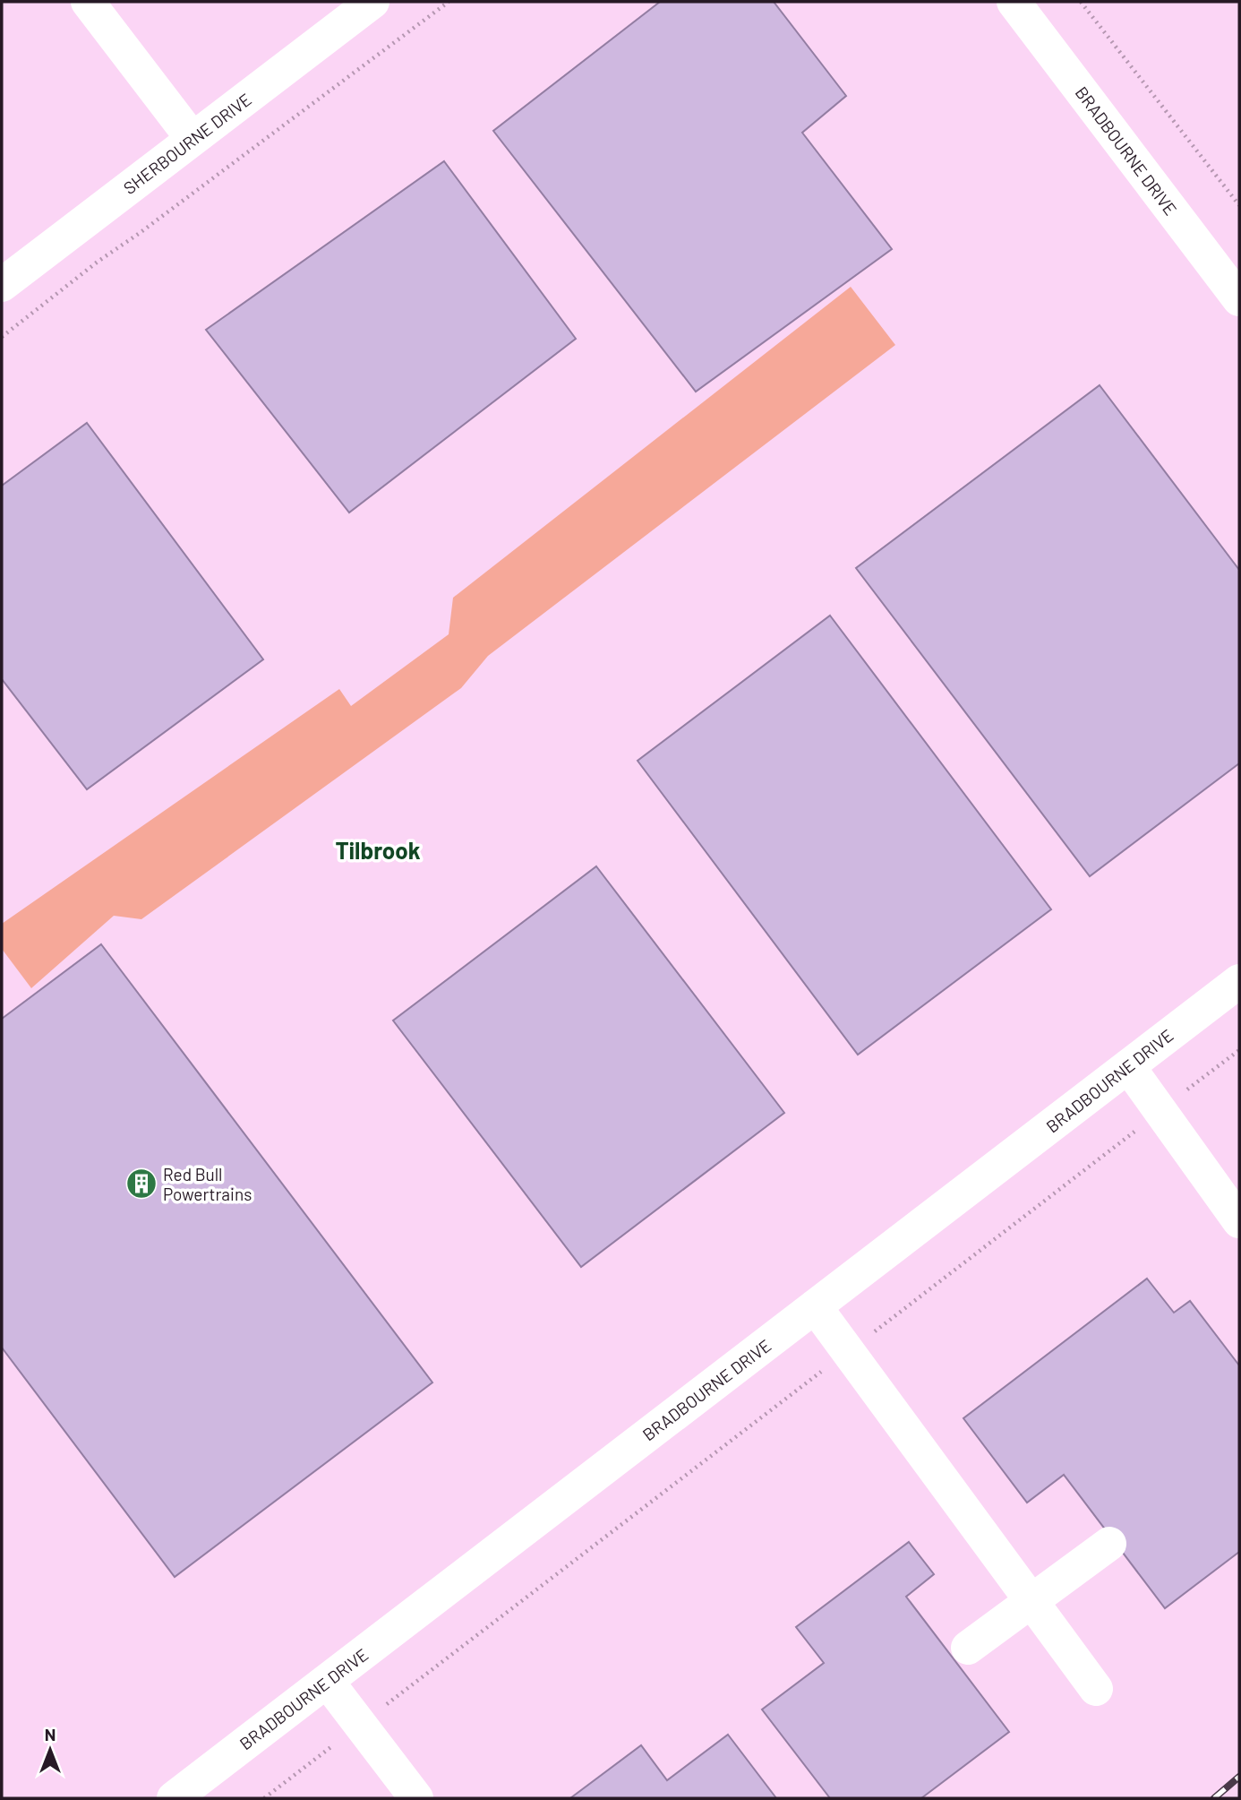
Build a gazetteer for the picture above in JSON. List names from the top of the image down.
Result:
{
  "streets": {
    "street": ["SHERBOURNE DRIVE", "BRADBOURNE DRIVE"]
  },
  "districts": ["Tilbrook"],
  "places": {
    "building": ["Red Bull Powertrains"]
  },
  "north": "top"
}
